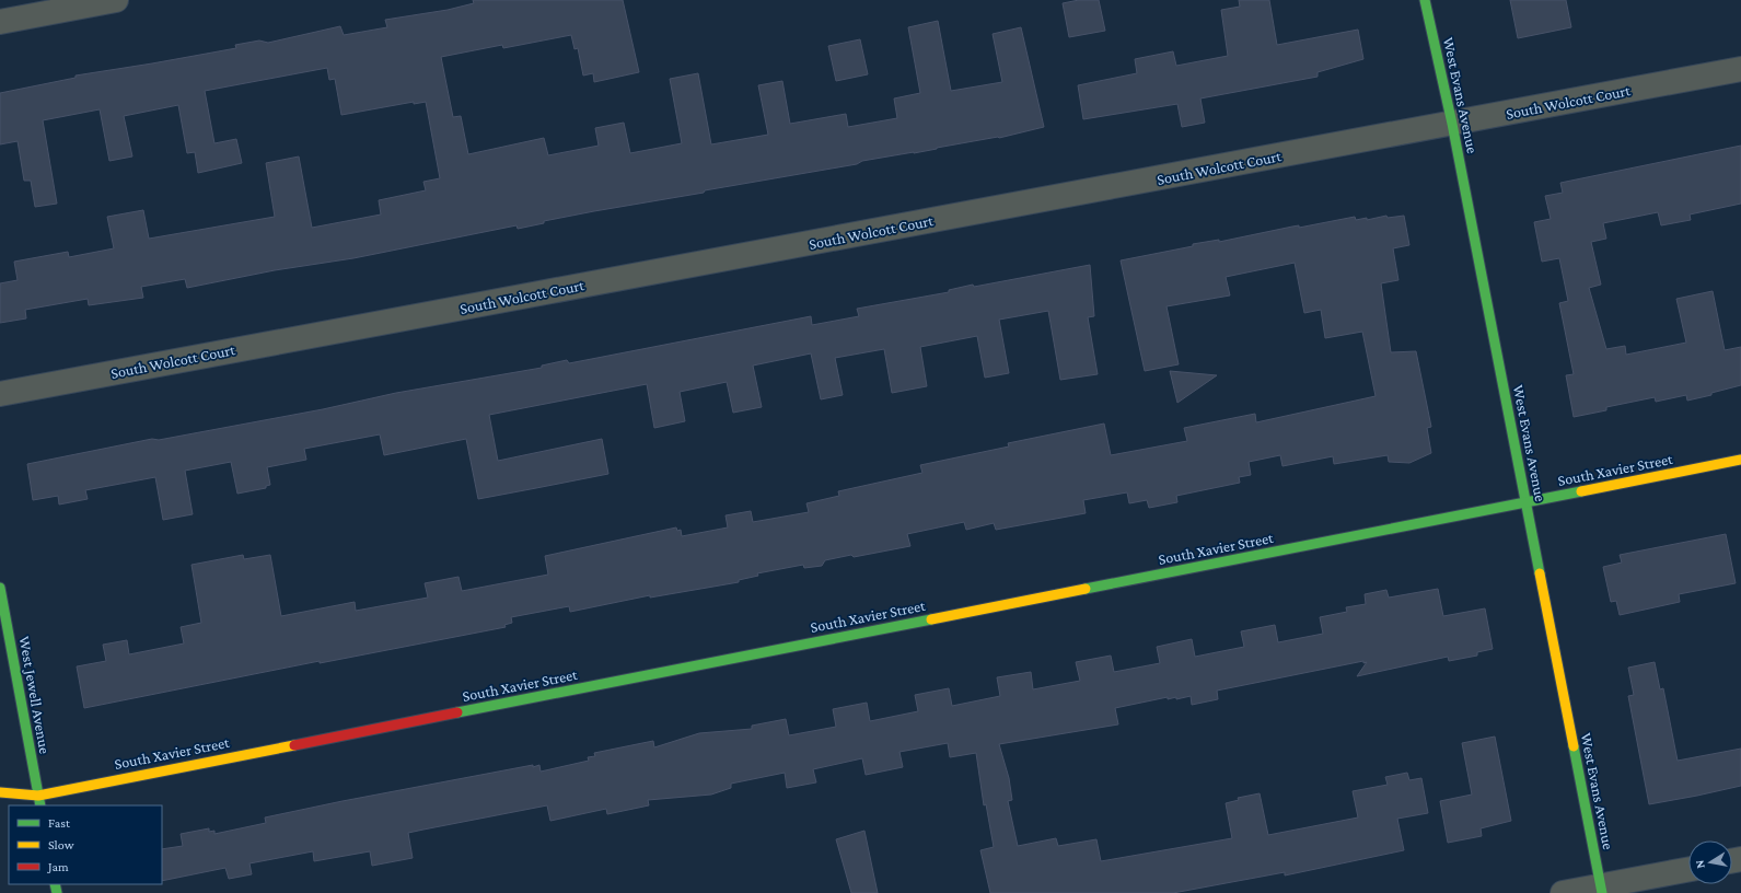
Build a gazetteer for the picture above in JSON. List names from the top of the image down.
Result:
{
  "streets": {
    "street": [
      "West Evans Avenue",
      "South Wolcott Court",
      "South Xavier Street",
      "West Jewell Avenue"
    ]
  },
  "crossings": [
    ["West Evans Avenue", "South Wolcott Court"],
    ["West Evans Avenue", "South Xavier Street"],
    ["South Xavier Street", "West Jewell Avenue"]
  ],
  "legend": ["Fast", "Slow", "Jam"],
  "north": "left"
}
